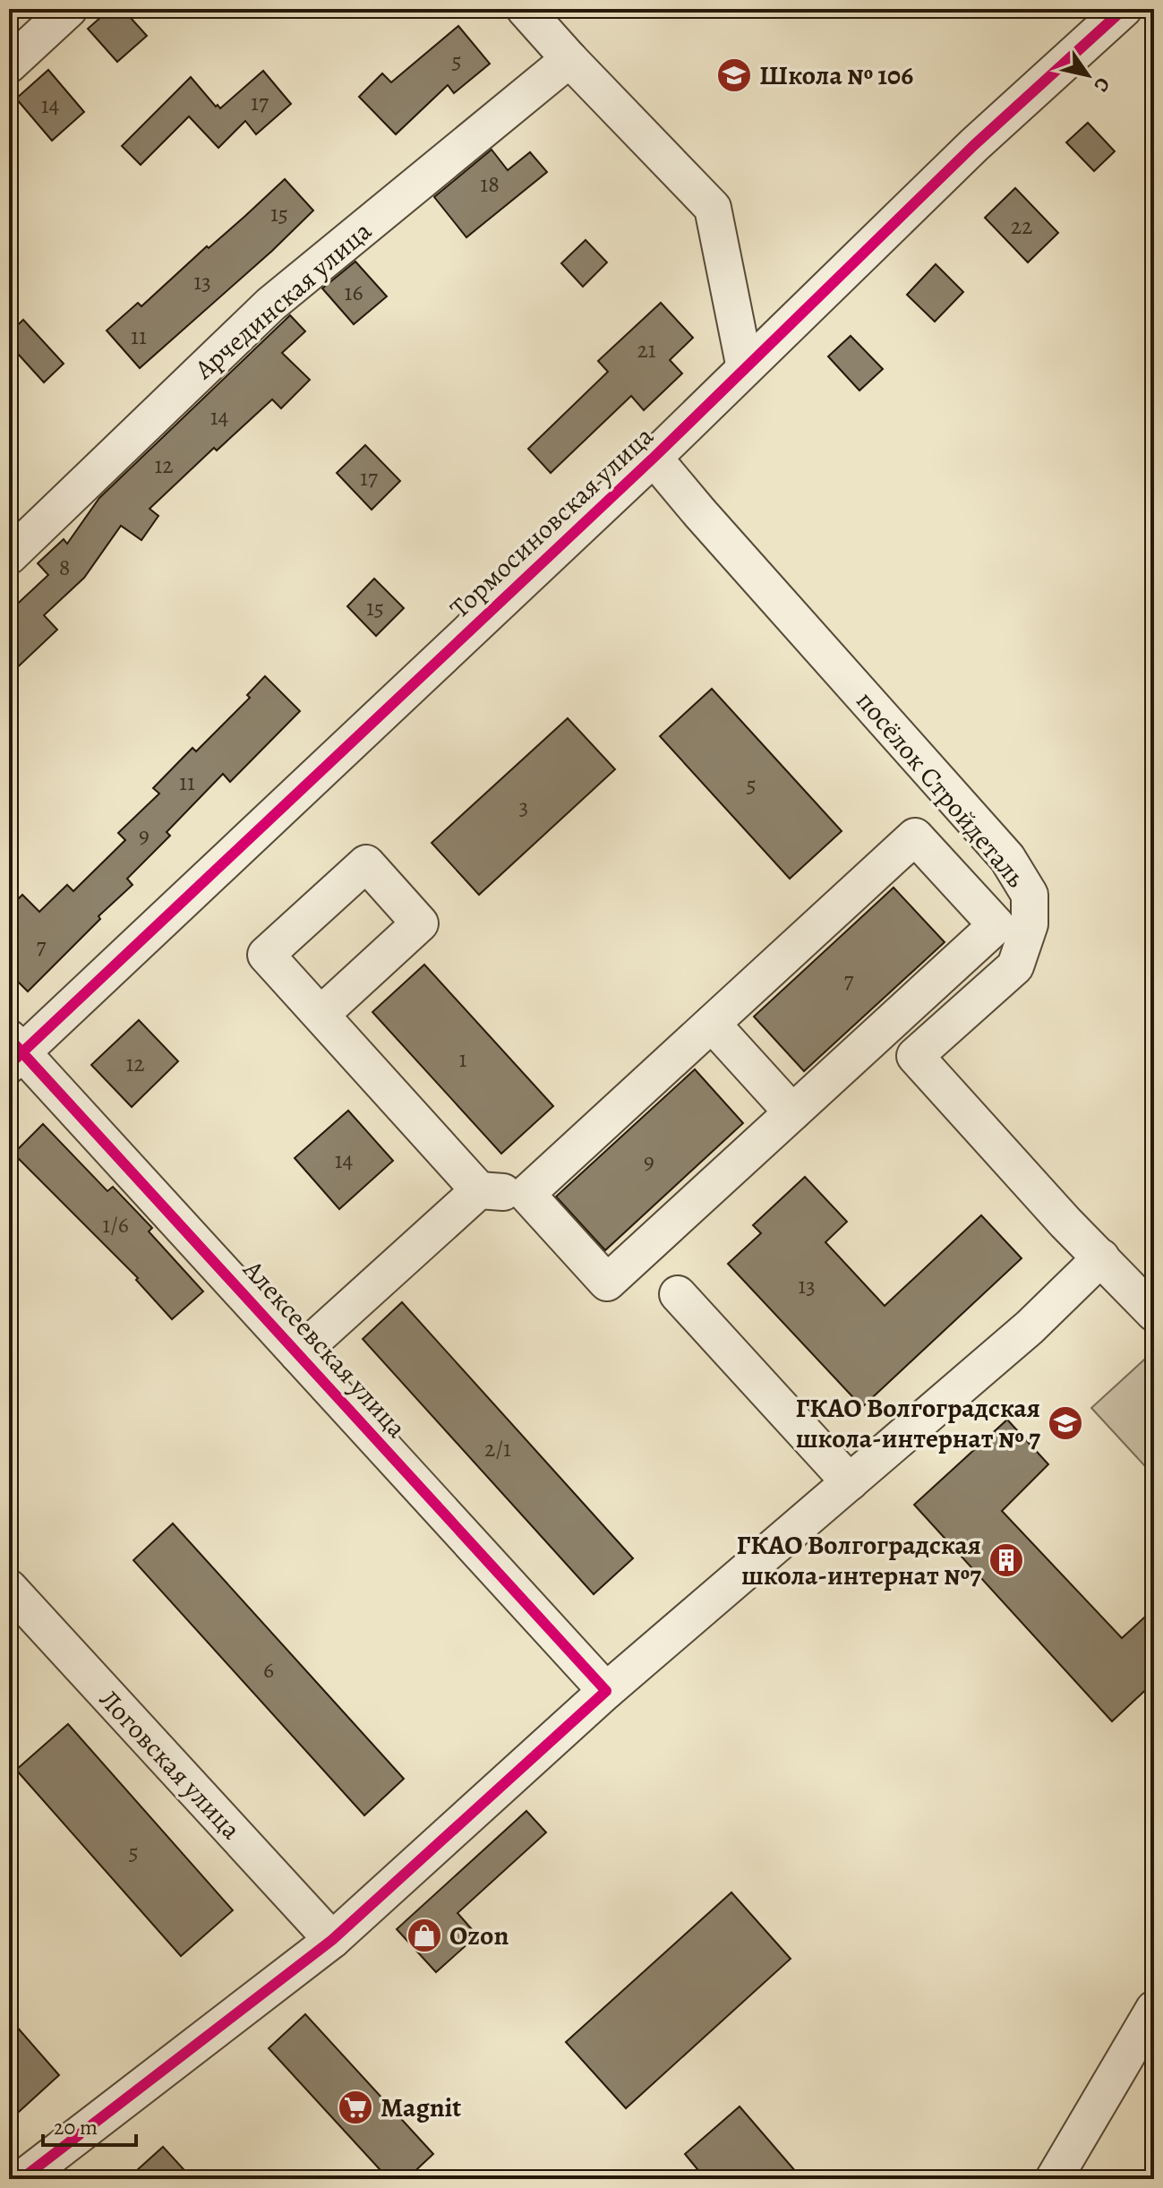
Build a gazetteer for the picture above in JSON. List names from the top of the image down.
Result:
{
  "streets": {
    "street": [
      "Арчединская улица",
      "Тормосиновская улица",
      "посёлок Стройдеталь",
      "Алексеевская улица",
      "Логовская улица"
    ]
  },
  "crossings": [
    ["Тормосиновская улица", "посёлок Стройдеталь"],
    ["Тормосиновская улица", "Алексеевская улица"]
  ],
  "places": {
    "school or university": ["Школа № 106", "ГКАО Волгоградская школа-интернат № 7"],
    "building": ["ГКАО Волгоградская школа-интернат №7"],
    "shop": ["Ozon"],
    "supermarket": ["Magnit"]
  },
  "house_numbers": [
    "5",
    "17",
    "14",
    "18",
    "15",
    "22",
    "13",
    "16",
    "11",
    "21",
    "14",
    "12",
    "17",
    "8",
    "15",
    "11",
    "5",
    "3",
    "9",
    "7",
    "7",
    "1",
    "12",
    "14",
    "9",
    "1/6",
    "13",
    "2/1",
    "6",
    "5"
  ],
  "scale_bar": "20 m",
  "north": "bottom right"
}
